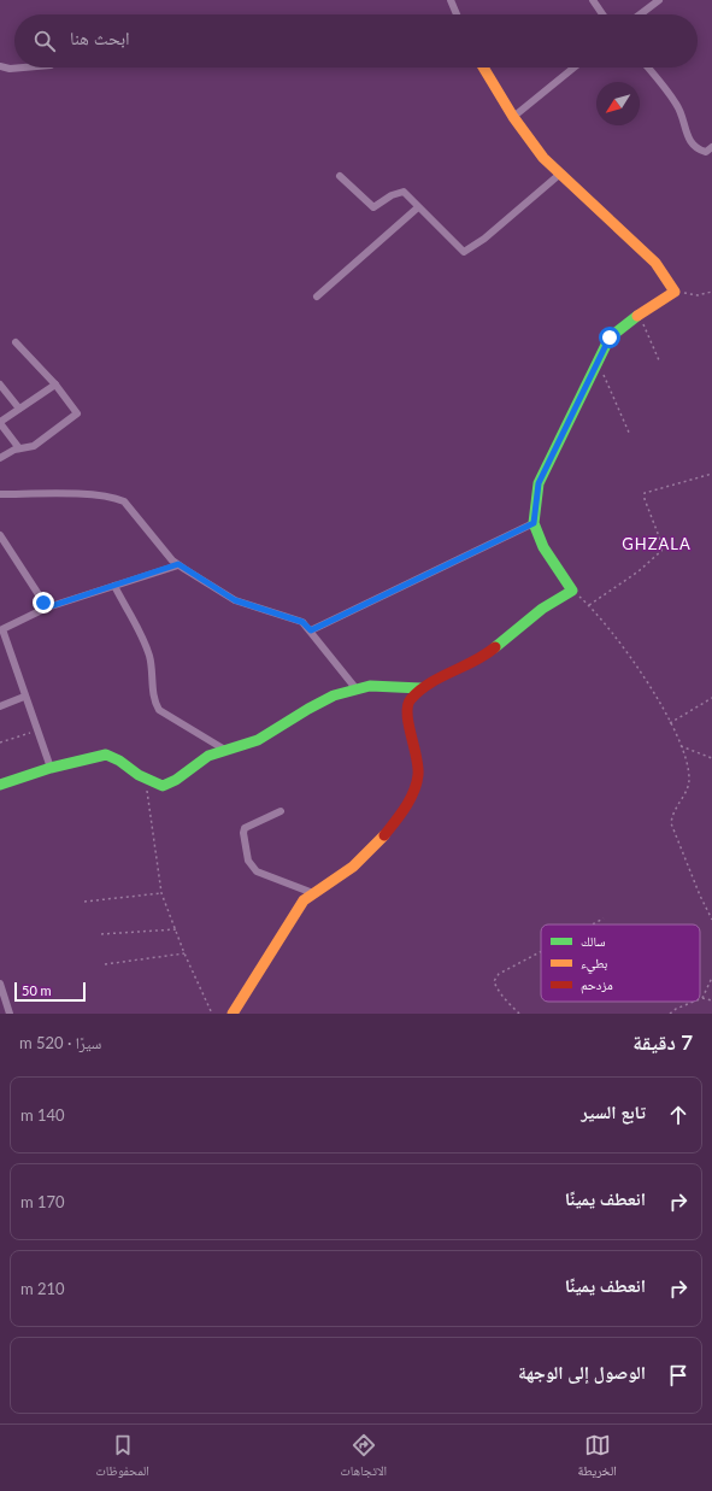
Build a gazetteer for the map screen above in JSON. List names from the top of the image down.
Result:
{
  "districts": ["GHZALA"],
  "legend": ["سالك", "بطيء", "مزدحم"],
  "scale_bar": "50 m",
  "north": "bottom left",
  "page": {
    "search": "ابحث هنا",
    "scale": "50 m",
    "heading": ["7 دقيقة", "سيرًا · 520 m"],
    "list": [
      ["تابع السير", "140 m"],
      ["انعطف يمينًا", "170 m"],
      ["انعطف يمينًا", "210 m"],
      "الوصول إلى الوجهة"
    ],
    "nav": ["الخريطة", "الاتجاهات", "المحفوظات"]
  }
}
